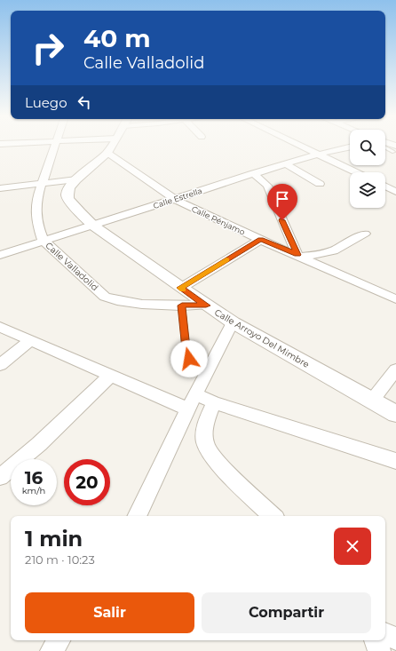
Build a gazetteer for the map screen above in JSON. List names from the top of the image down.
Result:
{
  "streets": {
    "street": [
      "Calle Estrella",
      "Calle Pénjamo",
      "Calle Valladolid",
      "Calle Arroyo Del Mimbre"
    ]
  },
  "crossings": [
    ["Calle Estrella", "Calle Pénjamo"],
    ["Calle Estrella", "Calle Valladolid"],
    ["Calle Estrella", "Calle Arroyo Del Mimbre"],
    ["Calle Pénjamo", "Calle Arroyo Del Mimbre"],
    ["Calle Valladolid", "Calle Arroyo Del Mimbre"]
  ],
  "page": {
    "turn": ["40 m", "Calle Valladolid"],
    "then": "Luego",
    "speed": "16 km/h",
    "limit": "20",
    "heading": ["1 min", "210 m · 10:23"],
    "buttons": ["Salir", "Compartir"]
  }
}
